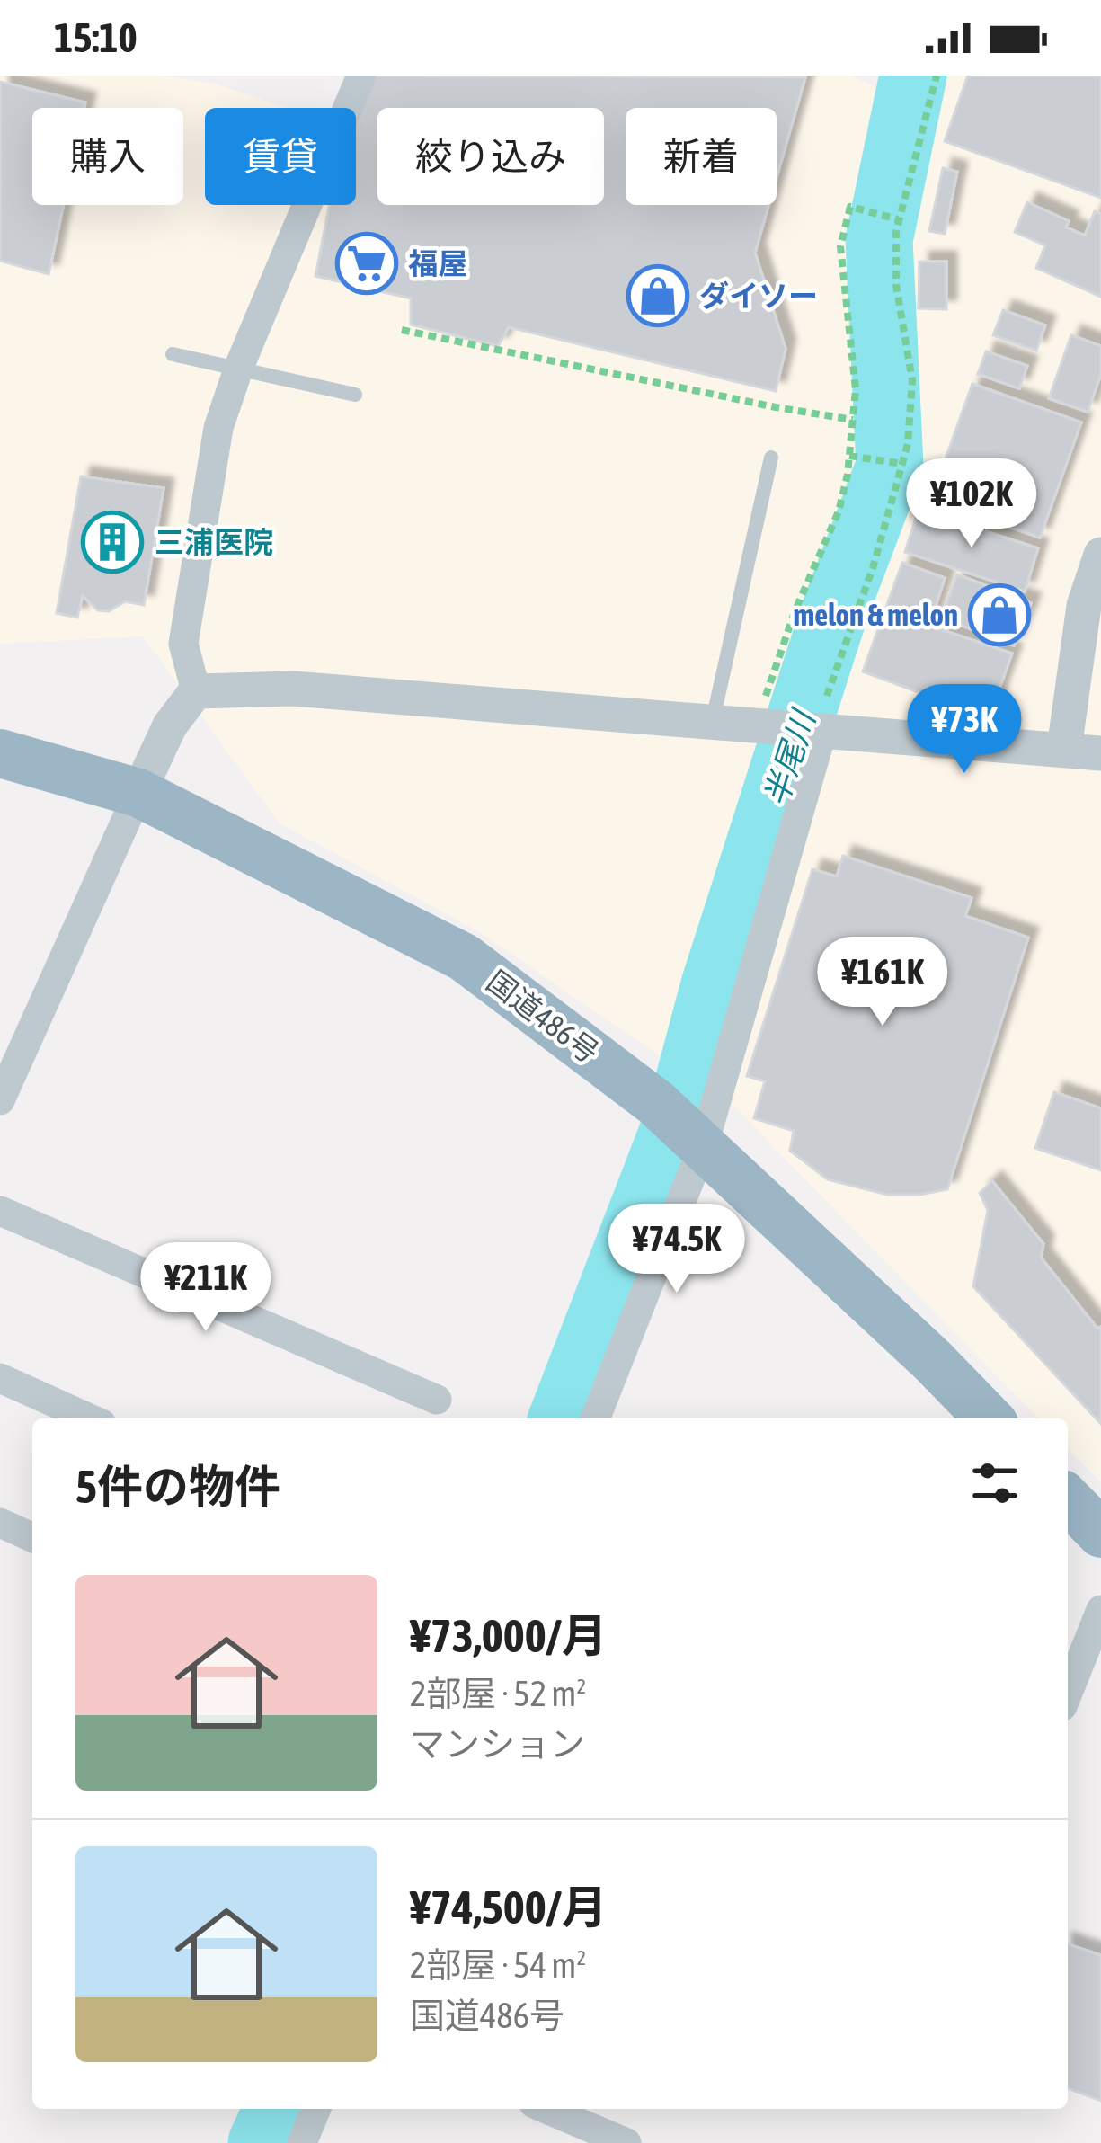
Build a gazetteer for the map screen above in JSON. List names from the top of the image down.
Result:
{
  "streets": {
    "highway": ["国道486号"]
  },
  "water": ["半尾川"],
  "places": {
    "supermarket": ["福屋"],
    "shop": ["ダイソー", "melon & melon"],
    "building": ["三浦医院"]
  },
  "page": {
    "status": "15:10",
    "chip": [
      "購入",
      "賃貸",
      "絞り込み",
      "新着"
    ],
    "price": [
      "¥102K",
      "¥73K",
      "¥161K",
      "¥74.5K",
      "¥211K"
    ],
    "heading": "5件の物件",
    "list": [
      {
        "name": "¥73,000/月",
        "note": "2部屋 · 52 m² · マンション"
      },
      {
        "name": "¥74,500/月",
        "note": "2部屋 · 54 m² · 国道486号"
      }
    ]
  }
}
